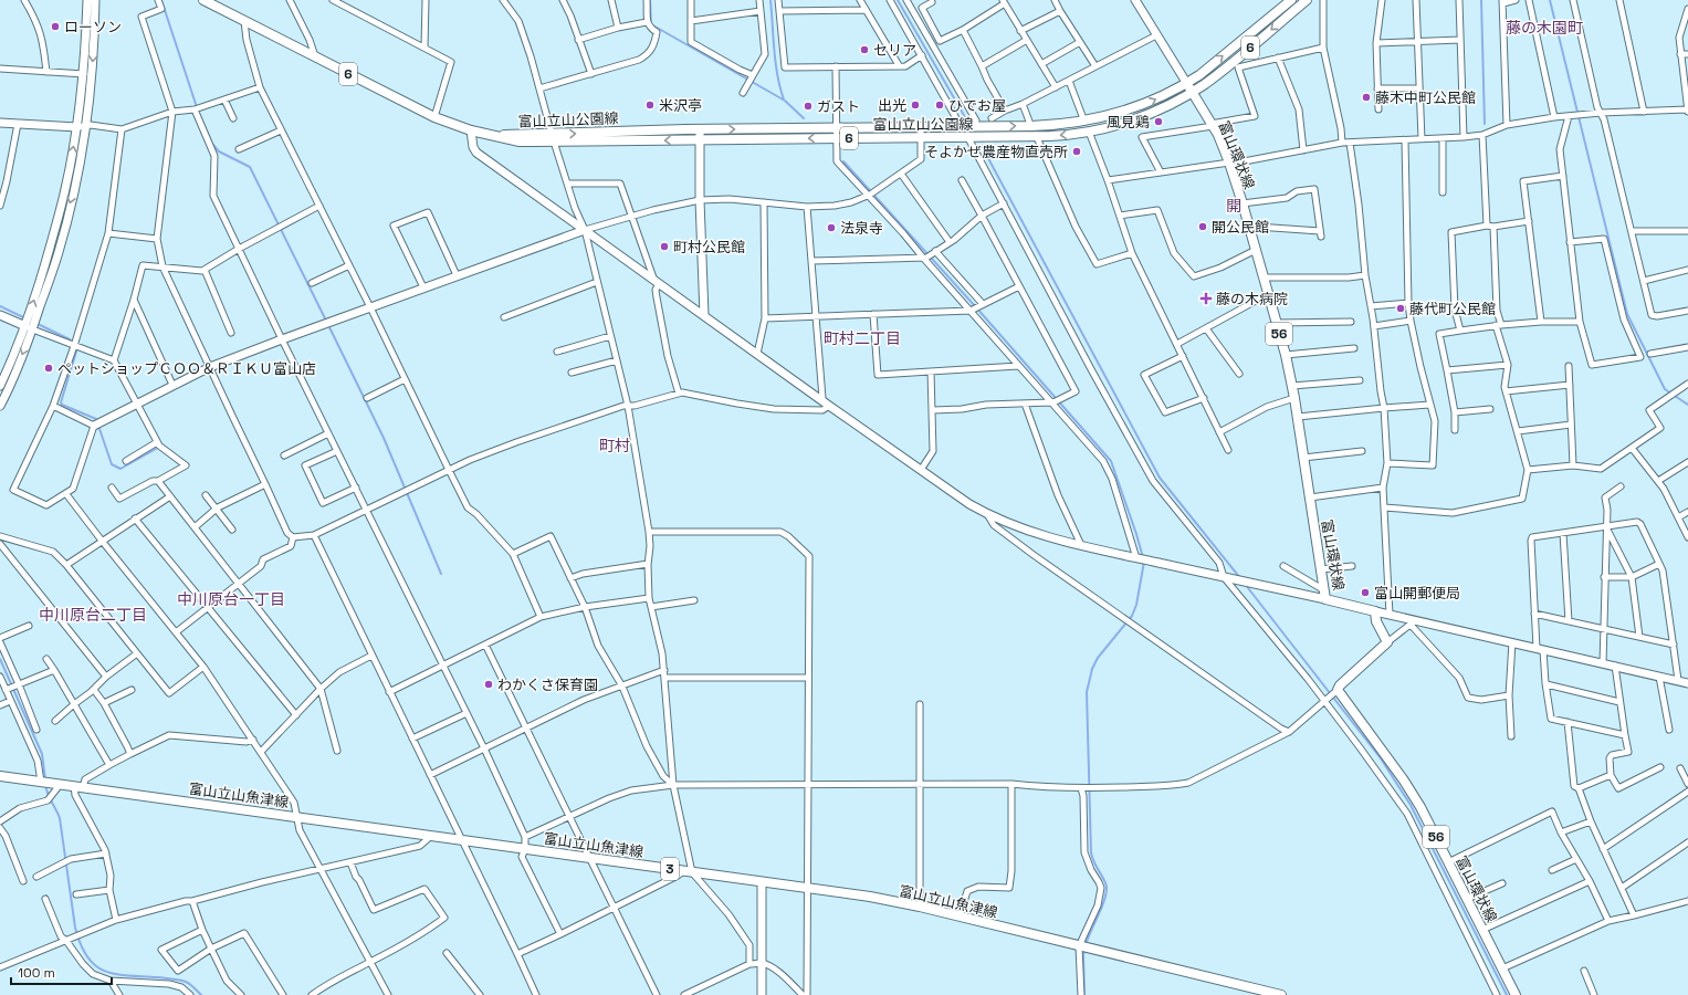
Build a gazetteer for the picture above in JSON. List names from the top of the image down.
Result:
{
  "streets": {
    "main road": [
      "6",
      "富山立山公園線",
      "富山環状線",
      "56",
      "富山立山魚津線",
      "3"
    ]
  },
  "crossings": [
    ["富山立山公園線", "富山環状線"]
  ],
  "districts": [
    "藤の木園町",
    "開",
    "町村二丁目",
    "町村",
    "中川原台一丁目",
    "中川原台二丁目"
  ],
  "places": {
    "other": [
      "ローソン",
      "セリア",
      "藤木中町公民館",
      "米沢亭",
      "出光",
      "ひでお屋",
      "ガスト",
      "風見鶏",
      "そよかぜ農産物直売所",
      "開公民館",
      "法泉寺",
      "町村公民館",
      "藤代町公民館",
      "ペットショップＣＯＯ＆ＲＩＫＵ富山店",
      "富山開郵便局",
      "わかくさ保育園"
    ],
    "health": ["藤の木病院"]
  },
  "scale_bar": "100 m"
}
